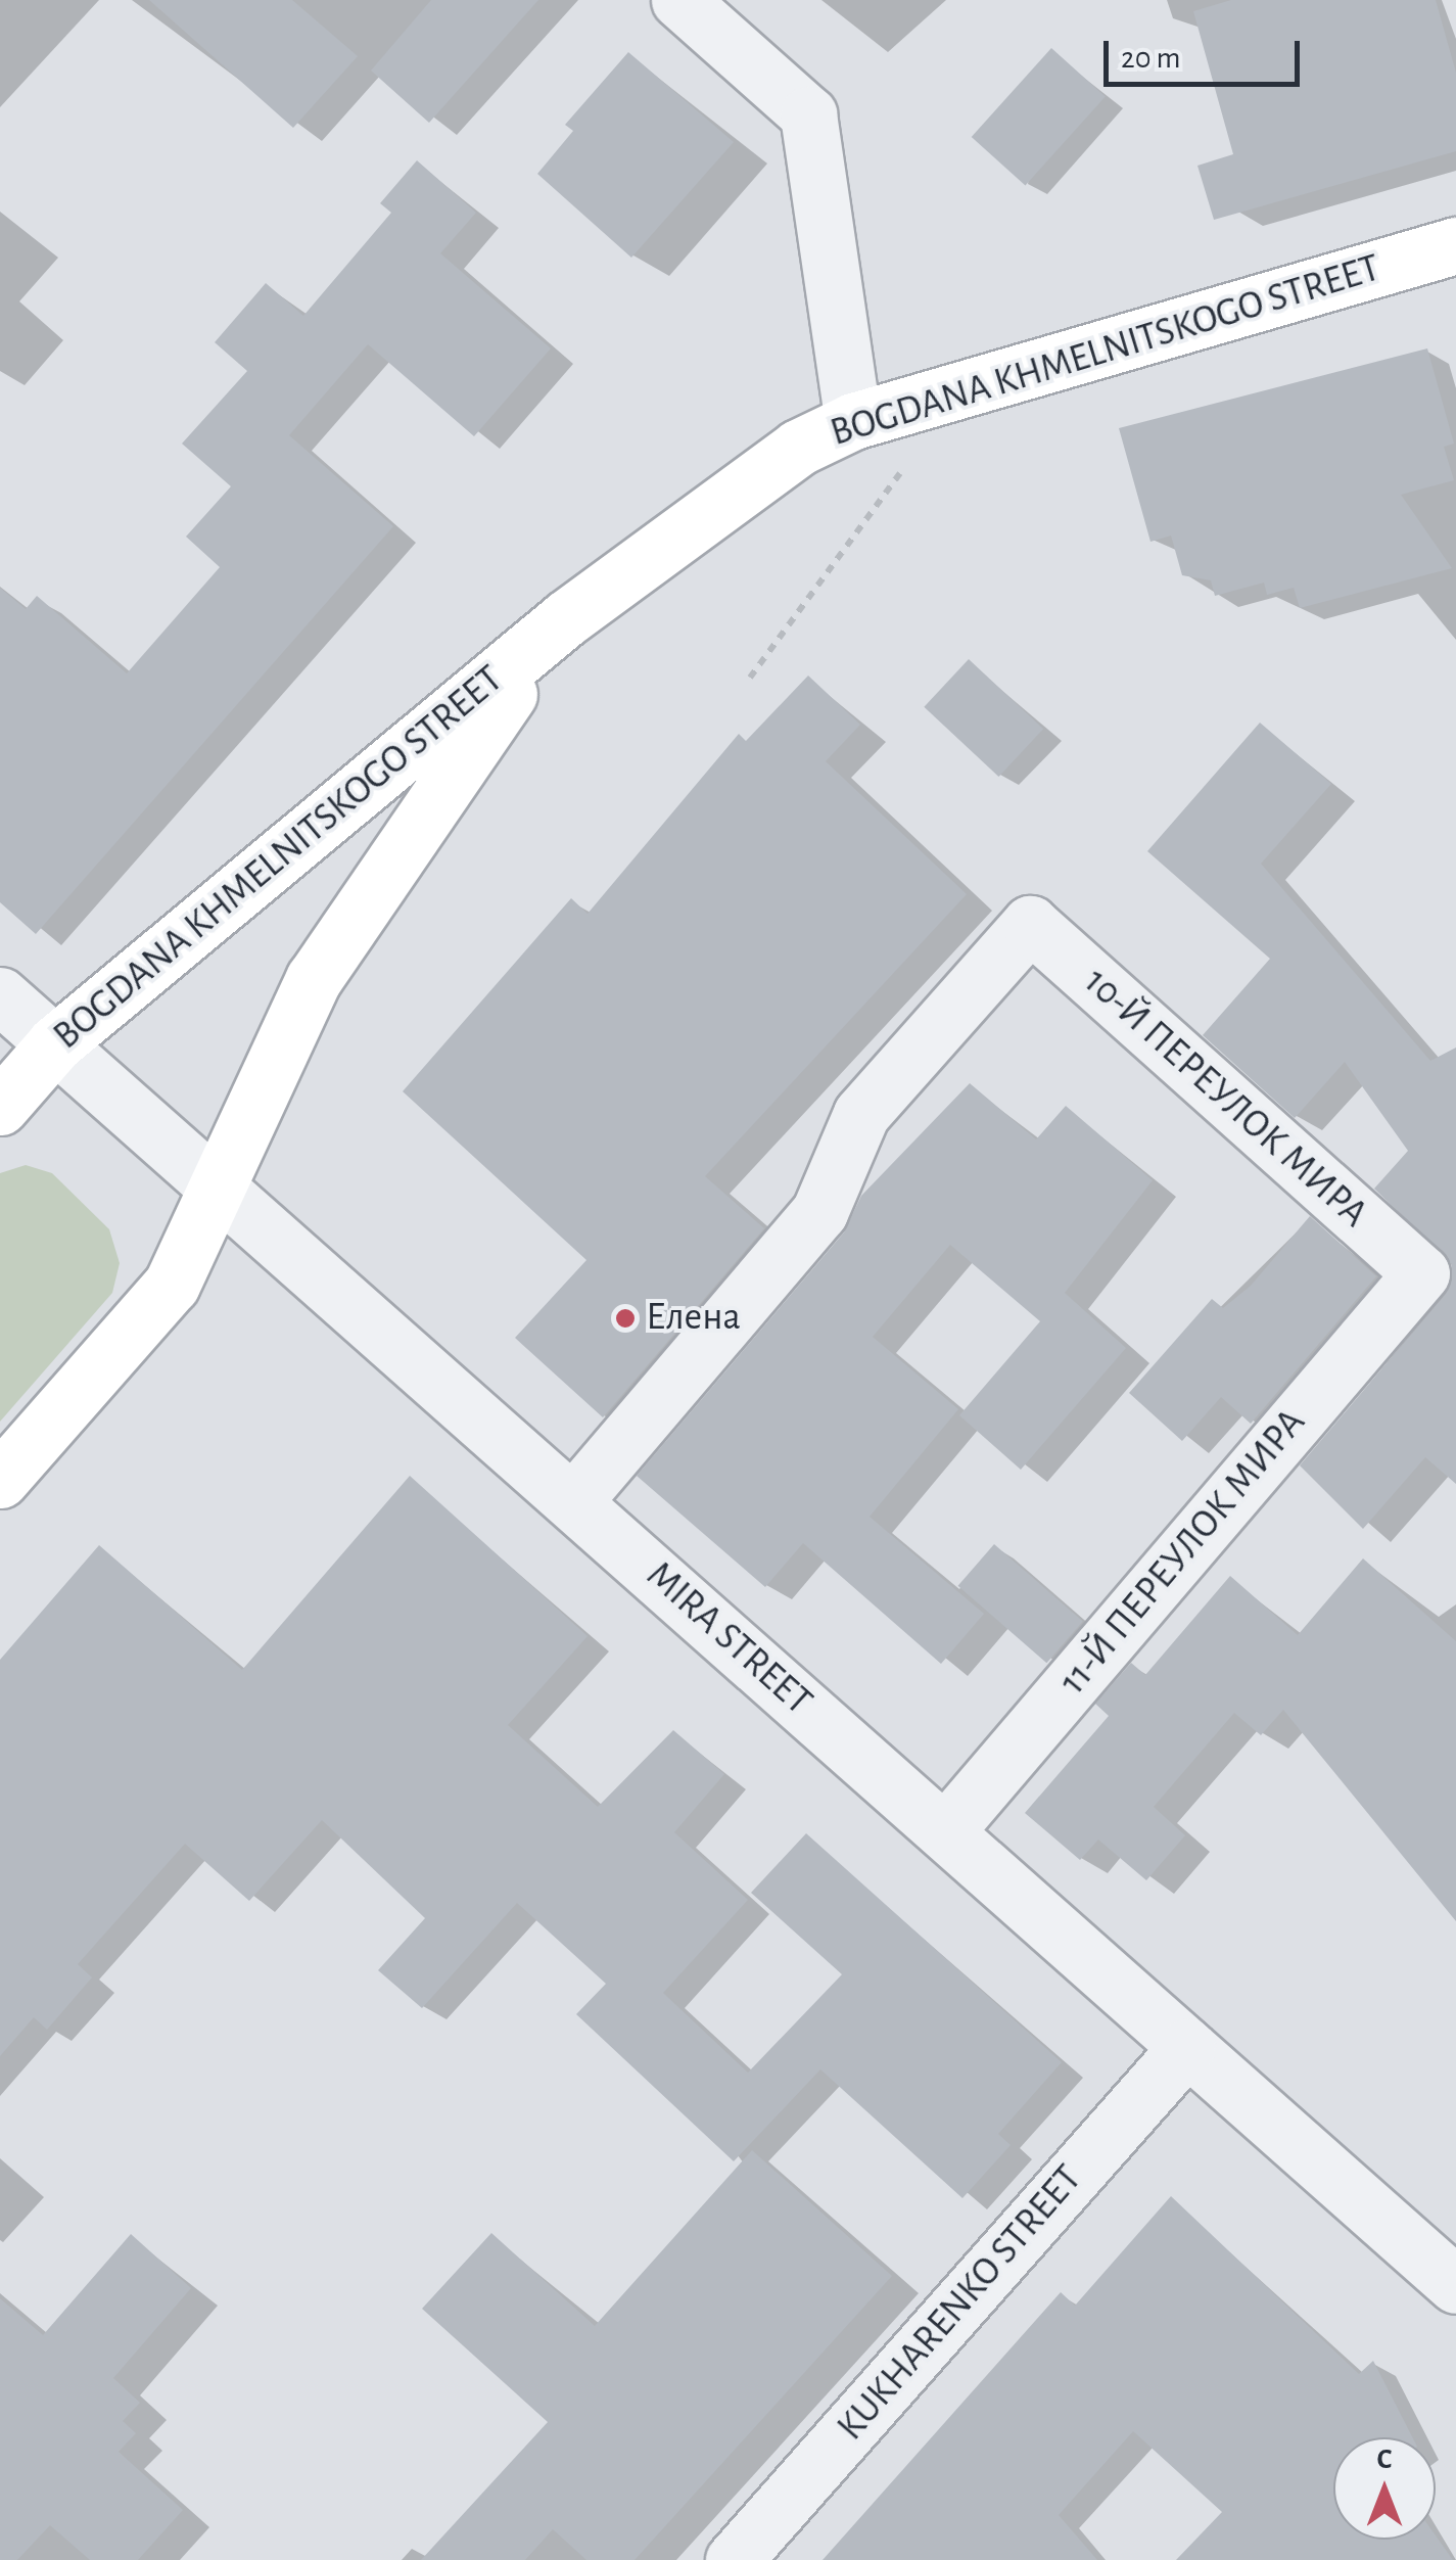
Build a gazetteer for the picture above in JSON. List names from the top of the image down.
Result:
{
  "streets": {
    "main road": ["BOGDANA KHMELNITSKOGO STREET"],
    "street": [
      "10-Й ПЕРЕУЛОК МИРА",
      "11-Й ПЕРЕУЛОК МИРА",
      "MIRA STREET",
      "KUKHARENKO STREET"
    ]
  },
  "crossings": [
    ["BOGDANA KHMELNITSKOGO STREET", "MIRA STREET"],
    ["10-Й ПЕРЕУЛОК МИРА", "11-Й ПЕРЕУЛОК МИРА"],
    ["10-Й ПЕРЕУЛОК МИРА", "MIRA STREET"],
    ["11-Й ПЕРЕУЛОК МИРА", "MIRA STREET"],
    ["MIRA STREET", "KUKHARENKO STREET"]
  ],
  "places": ["Елена"],
  "scale_bar": "20 m",
  "north": "top"
}
